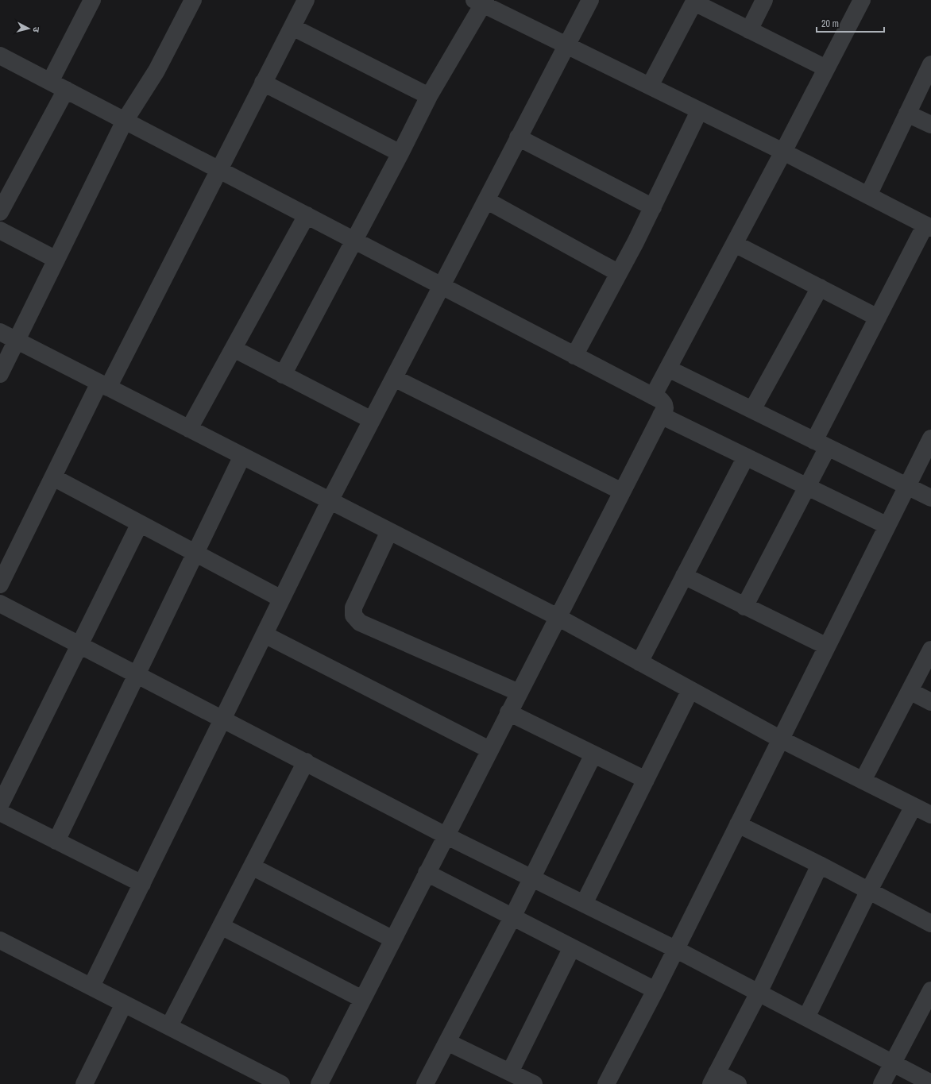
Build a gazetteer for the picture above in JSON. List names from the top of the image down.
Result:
{
  "scale_bar": "20 m",
  "north": "right"
}
